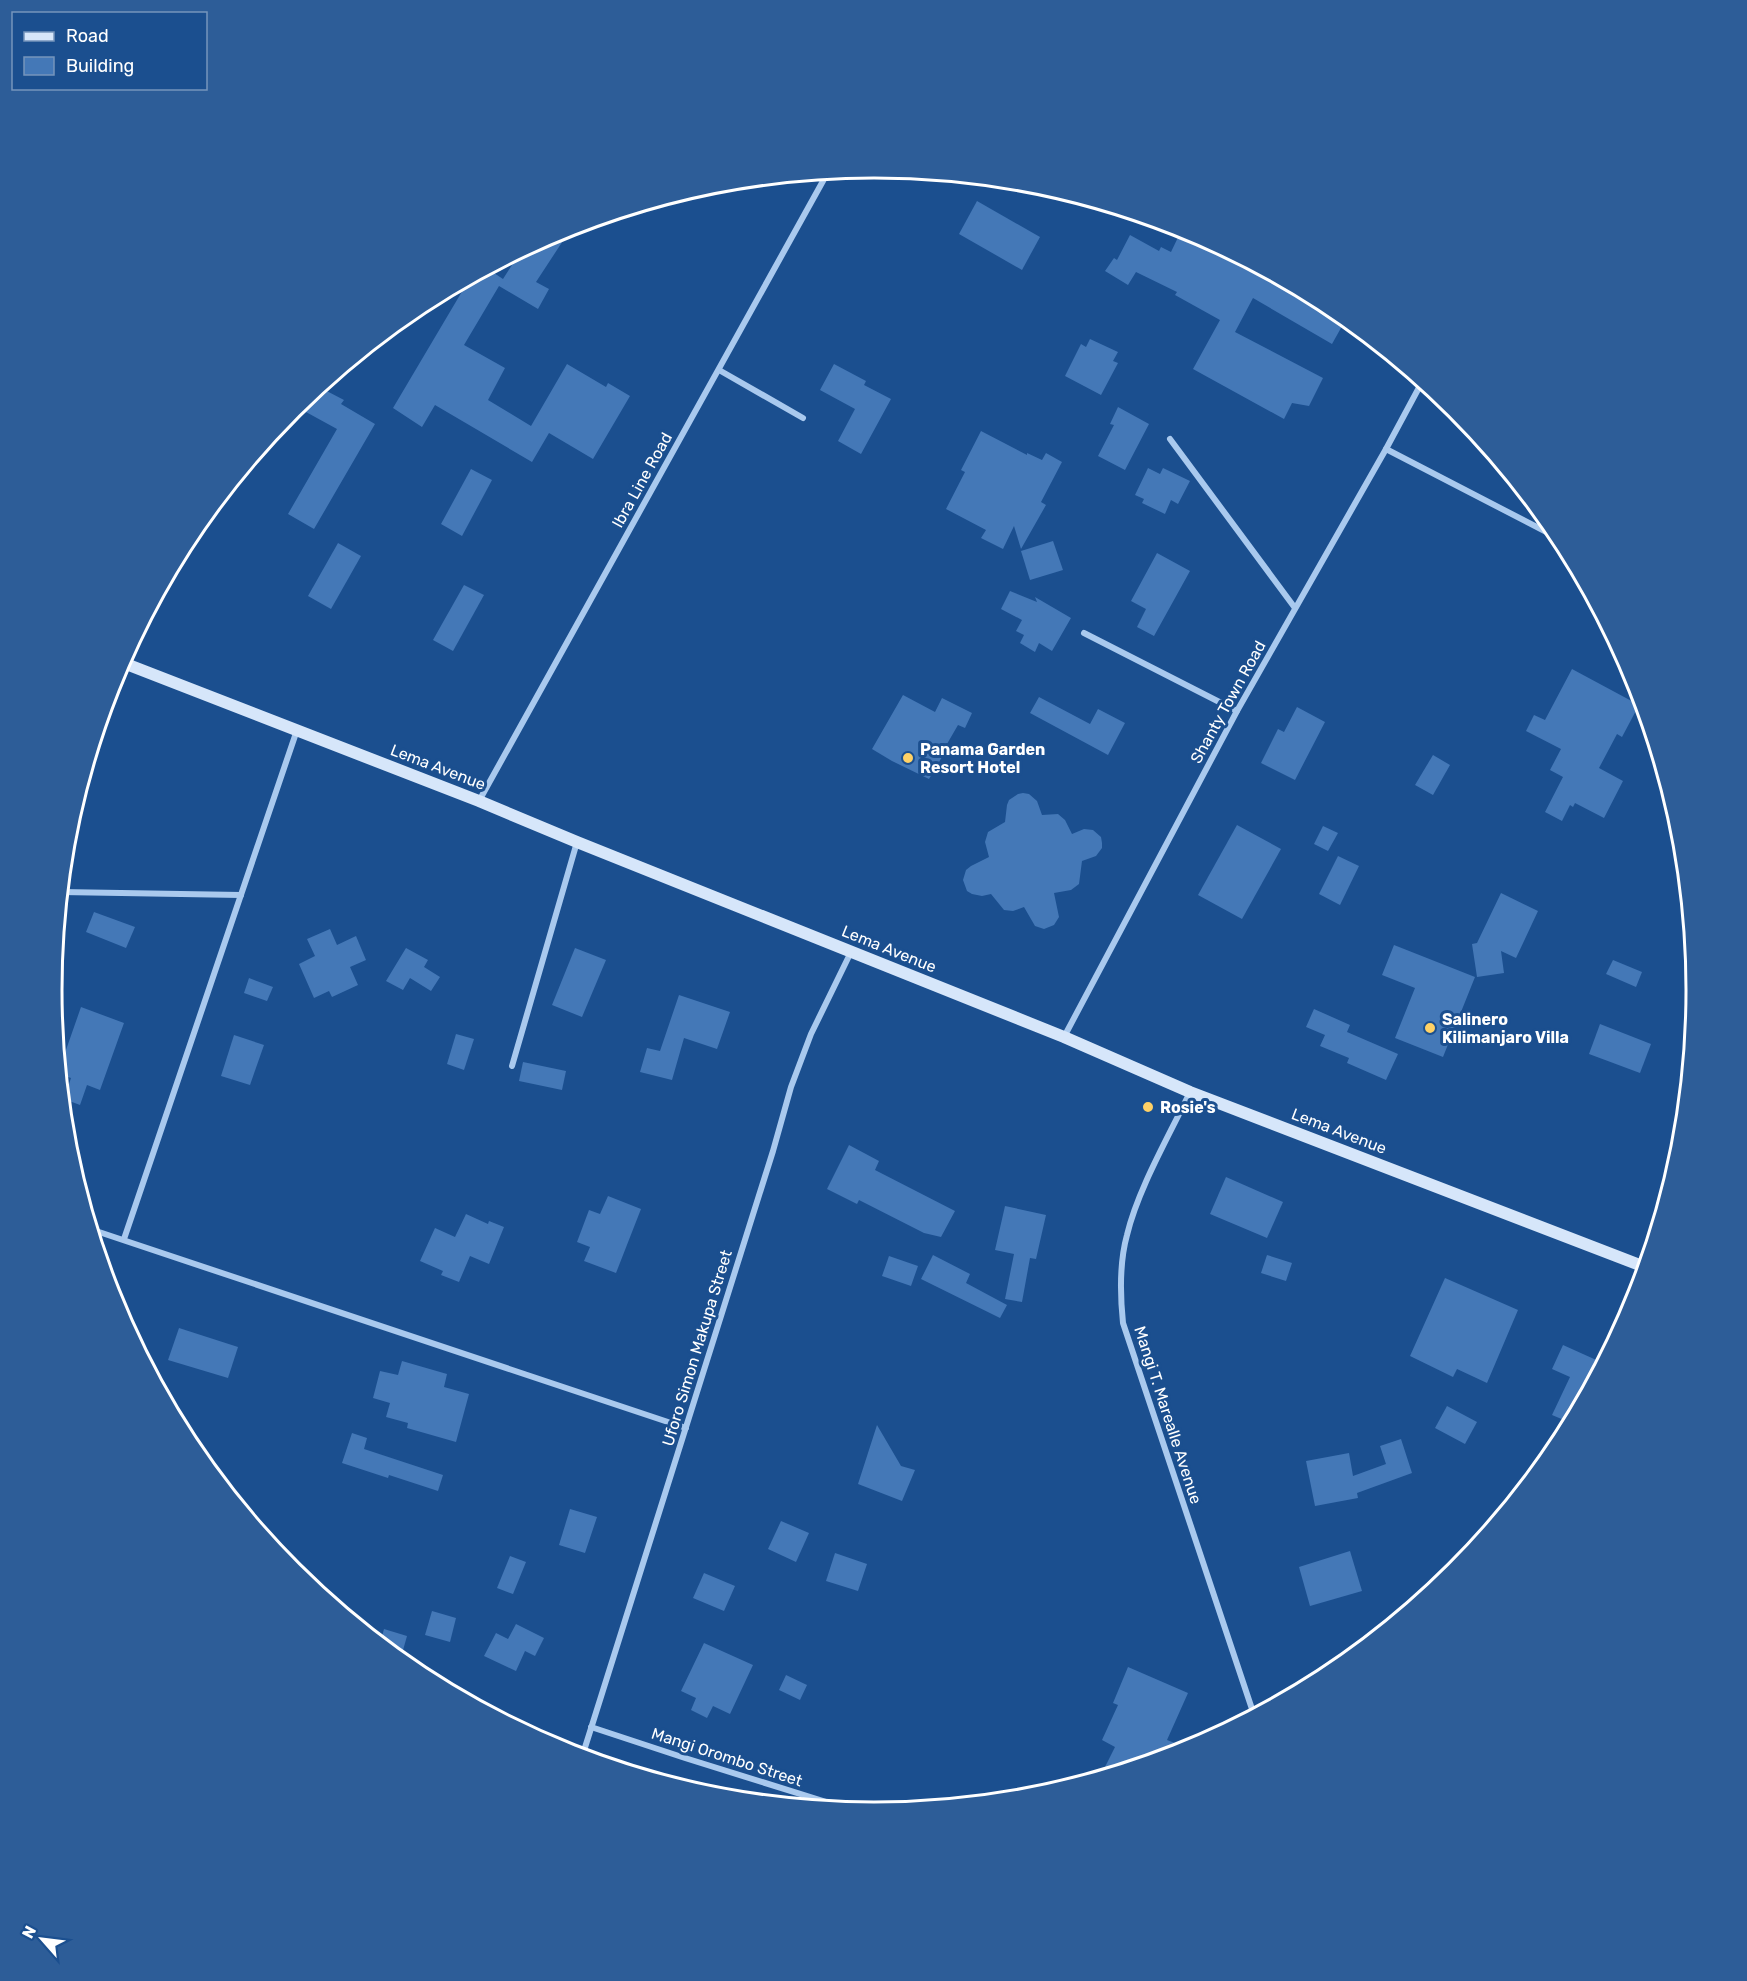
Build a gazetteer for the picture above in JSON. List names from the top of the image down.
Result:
{
  "streets": {
    "main road": ["Lema Avenue"],
    "street": [
      "Ibra Line Road",
      "Shanty Town Road",
      "Uforo Simon Makupa Street",
      "Mangi T. Marealle Avenue",
      "Mangi Orombo Street"
    ]
  },
  "crossings": [
    ["Ibra Line Road", "Lema Avenue"],
    ["Shanty Town Road", "Lema Avenue"],
    ["Lema Avenue", "Uforo Simon Makupa Street"],
    ["Lema Avenue", "Mangi T. Marealle Avenue"],
    ["Uforo Simon Makupa Street", "Mangi Orombo Street"]
  ],
  "places": ["Panama Garden Resort Hotel", "Salinero Kilimanjaro Villa", "Rosie's"],
  "legend": ["Road", "Building"],
  "north": "top left"
}
